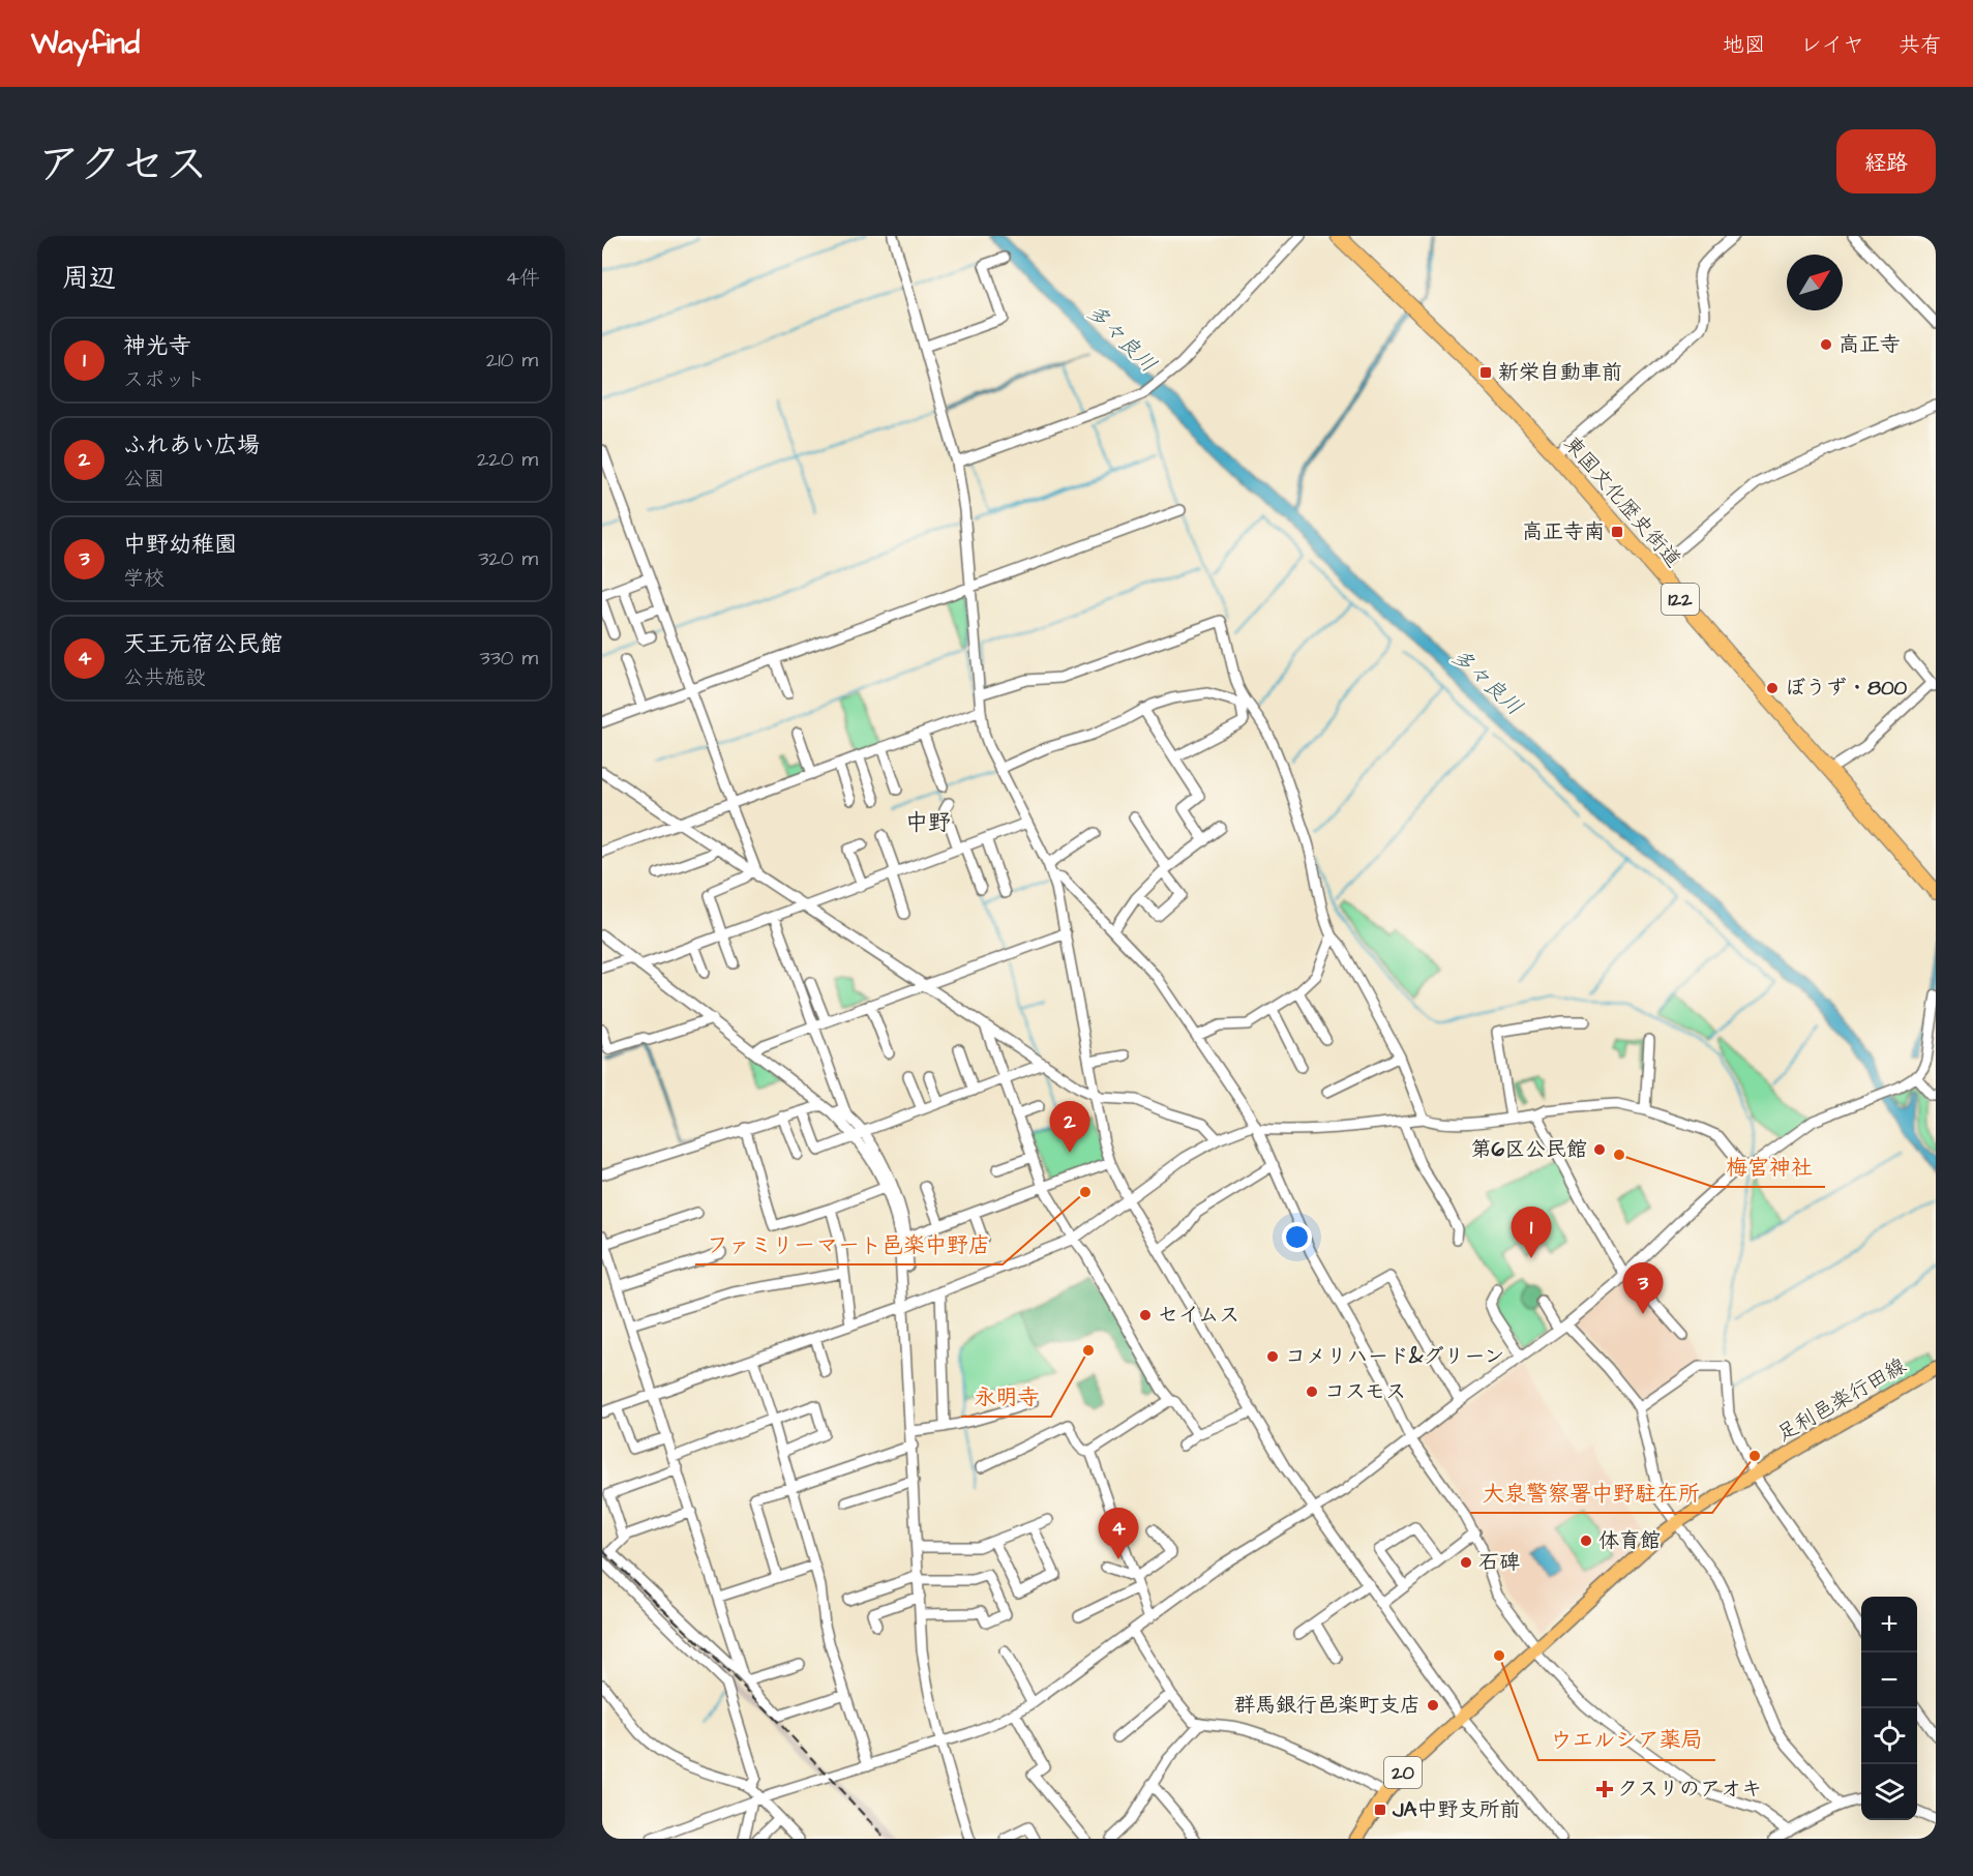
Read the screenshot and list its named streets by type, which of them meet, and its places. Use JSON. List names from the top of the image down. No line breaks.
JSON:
{"streets":{"highway":["東国文化歴史街道","122"],"main road":["足利邑楽行田線","20"]},"districts":["中野"],"water":["多々良川"],"places":{"other":["高正寺","ぼうず・800","第6区公民館","梅宮神社","ファミリーマート邑楽中野店","セイムス","永明寺","コメリハード&グリーン","コスモス","大泉警察署中野駐在所","体育館","石碑","ウエルシア薬局","群馬銀行邑楽町支店"],"transit":["新栄自動車前","高正寺南","JA中野支所前"],"health":["クスリのアオキ"]},"north":"top right","page":{"header":"Wayfind","nav":["地図","レイヤ","共有"],"title":"アクセス","buttons":"経路","heading":["周辺","4件"],"list":[{"mark":"1","name":"神光寺","note":"スポット","value":"210 m"},{"mark":"2","name":"ふれあい広場","note":"公園","value":"220 m"},{"mark":"3","name":"中野幼稚園","note":"学校","value":"320 m"},{"mark":"4","name":"天王元宿公民館","note":"公共施設","value":"330 m"}],"pins":["2","1","3","4"],"map_buttons":["+","−"]}}
